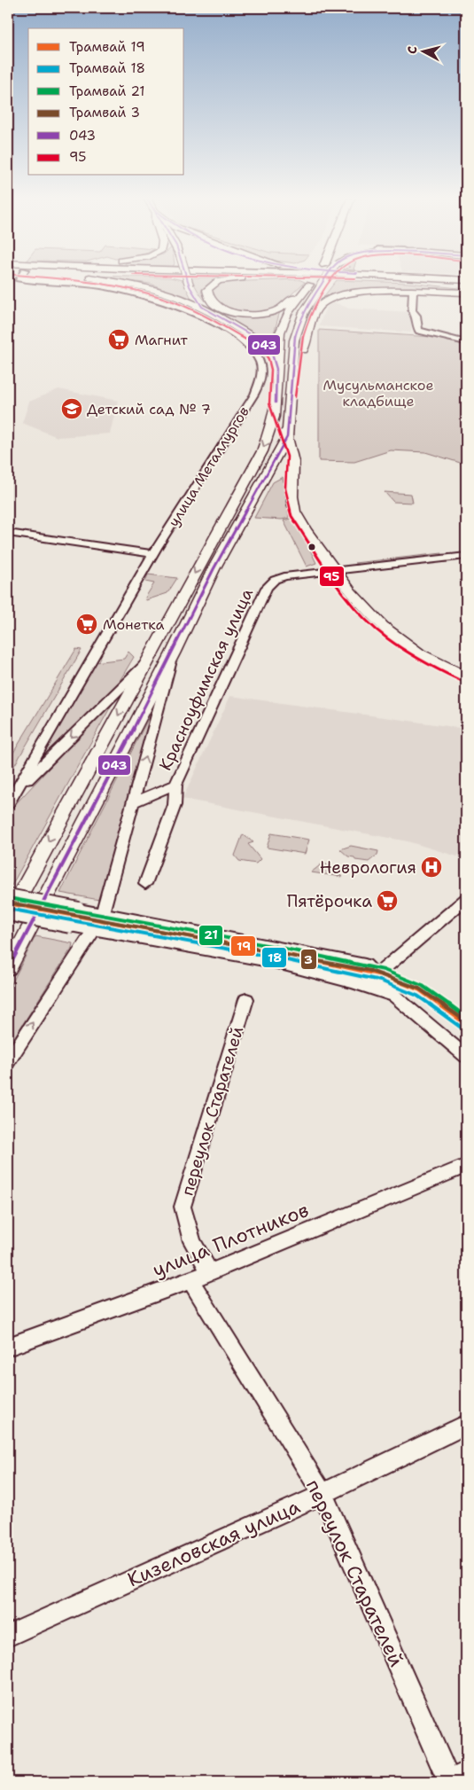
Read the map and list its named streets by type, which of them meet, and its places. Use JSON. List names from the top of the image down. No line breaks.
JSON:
{"streets":{"main road":["улица Металлургов"],"street":["Красноуфимская улица","переулок Старателей","улица Плотников","Кизеловская улица"]},"crossings":[["переулок Старателей","улица Плотников"],["переулок Старателей","Кизеловская улица"]],"parks":["Мусульманское кладбище"],"places":{"supermarket":["Магнит","Монетка","Пятёрочка"],"school or university":["Детский сад № 7"],"hospital":["Неврология"]},"lines":["transit line 043","transit line 95","tram line 21","tram line 3","tram line 19","tram line 18"],"legend":["Трамвай 19","Трамвай 18","Трамвай 21","Трамвай 3","043","95"],"north":"left"}
